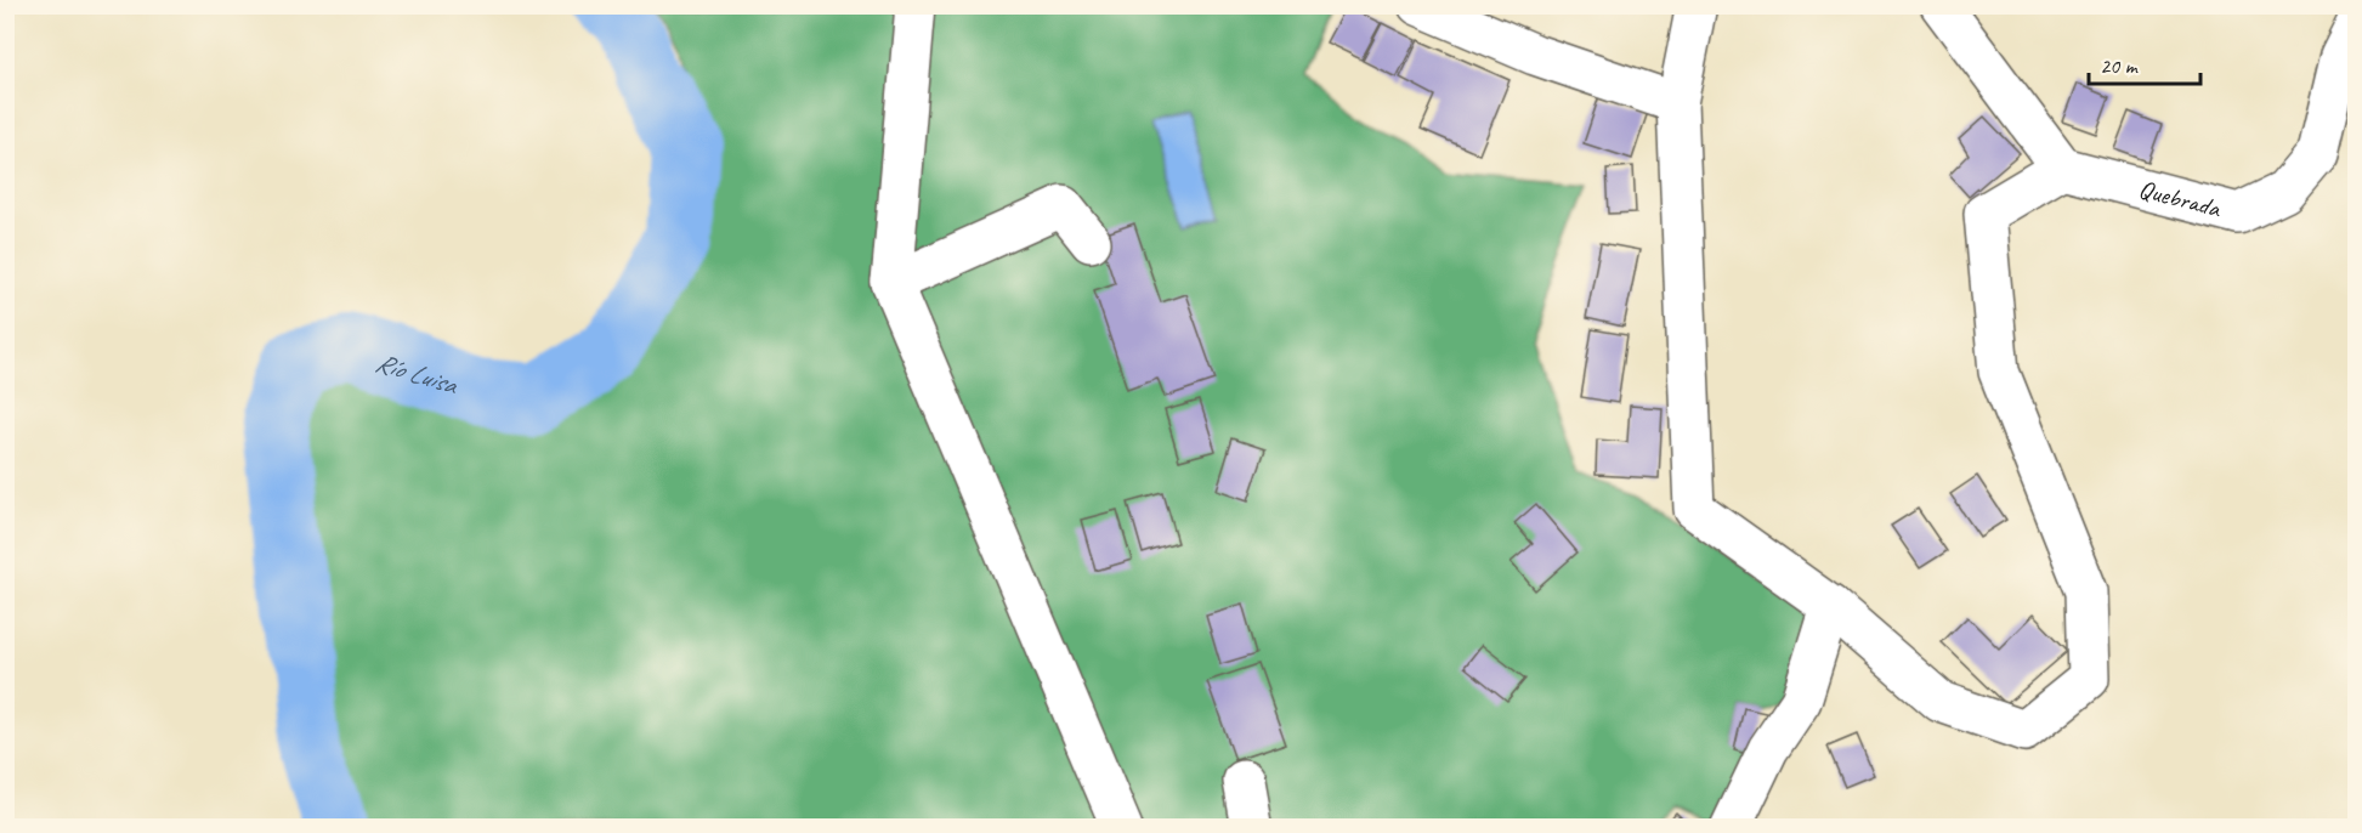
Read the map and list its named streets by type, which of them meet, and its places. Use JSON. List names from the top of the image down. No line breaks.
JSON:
{"streets":{"street":["Quebrada"]},"water":["Río Luisa"],"scale_bar":"20 m"}
